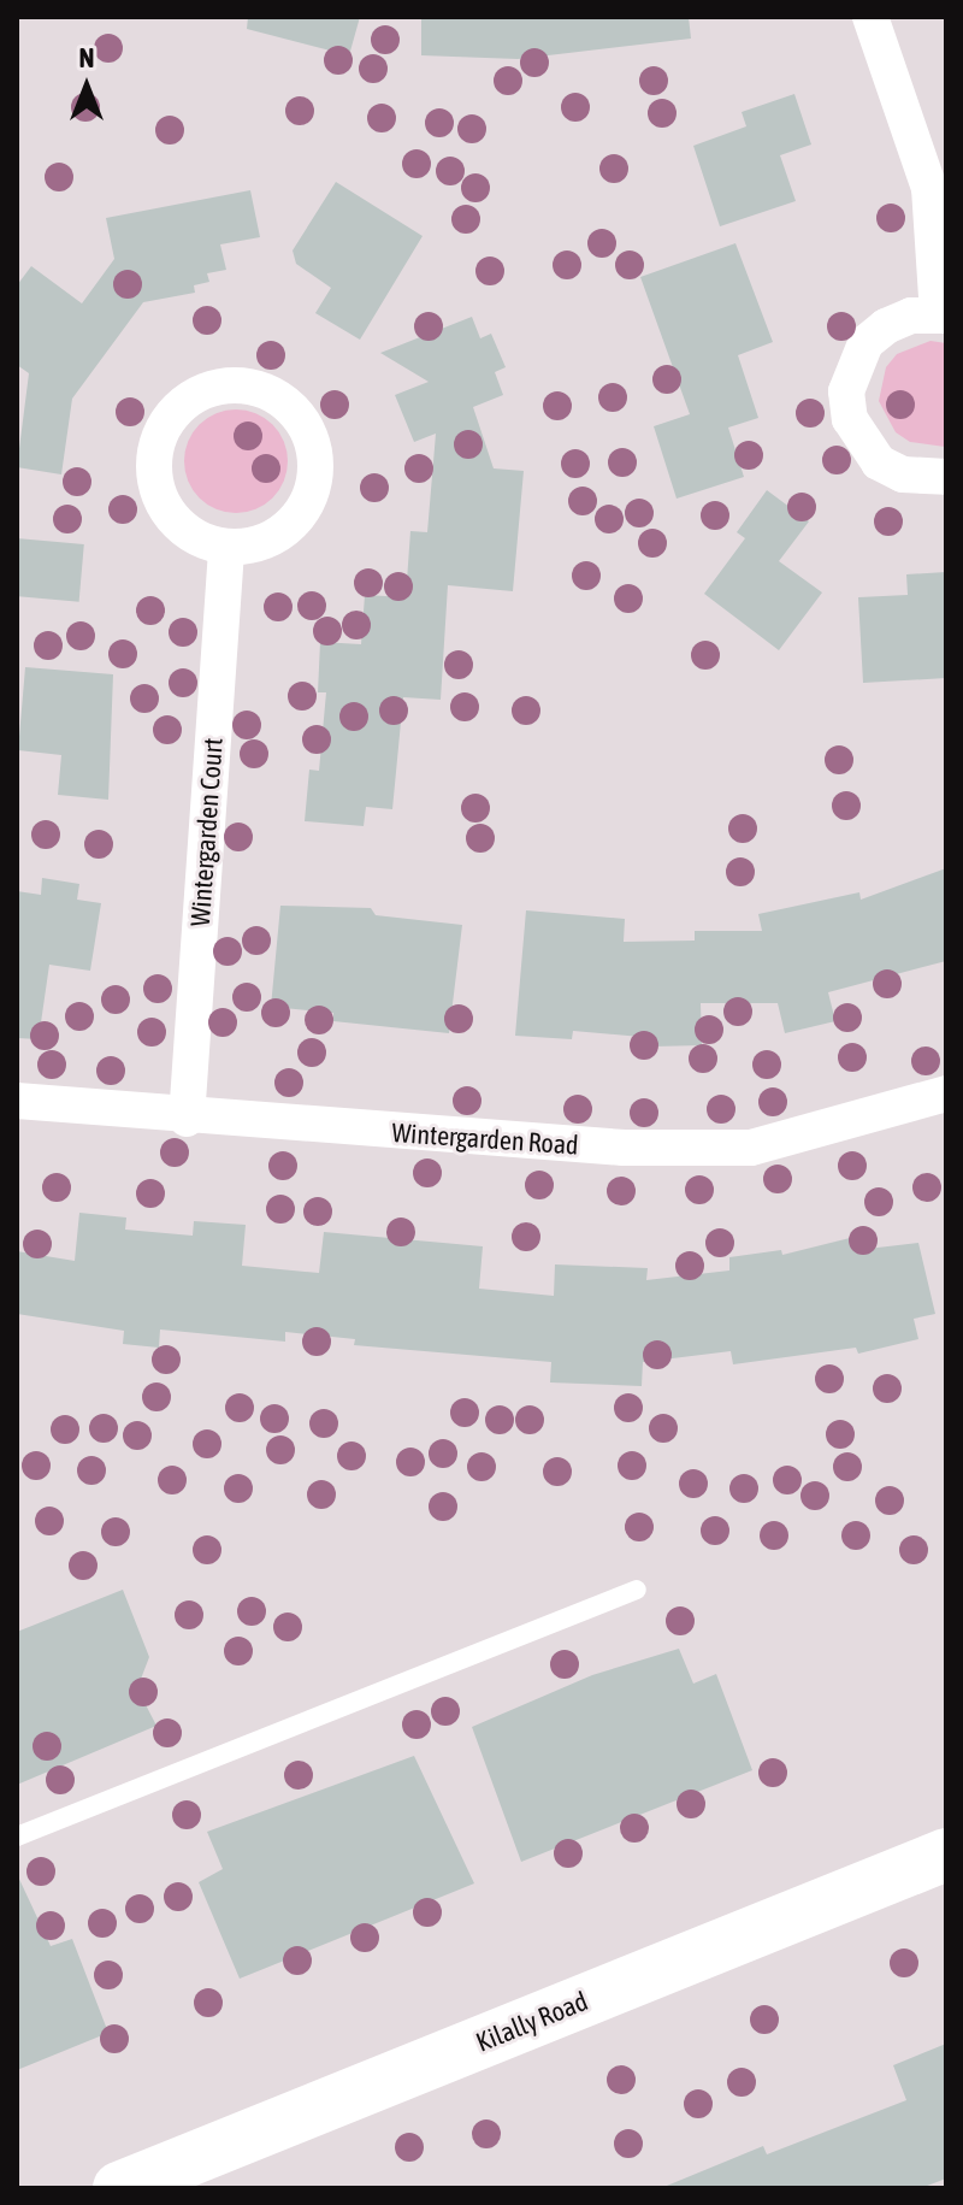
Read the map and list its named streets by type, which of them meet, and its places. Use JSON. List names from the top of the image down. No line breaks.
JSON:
{"streets":{"street":["Wintergarden Court","Wintergarden Road","Kilally Road"]},"crossings":[["Wintergarden Court","Wintergarden Road"]],"north":"top"}
